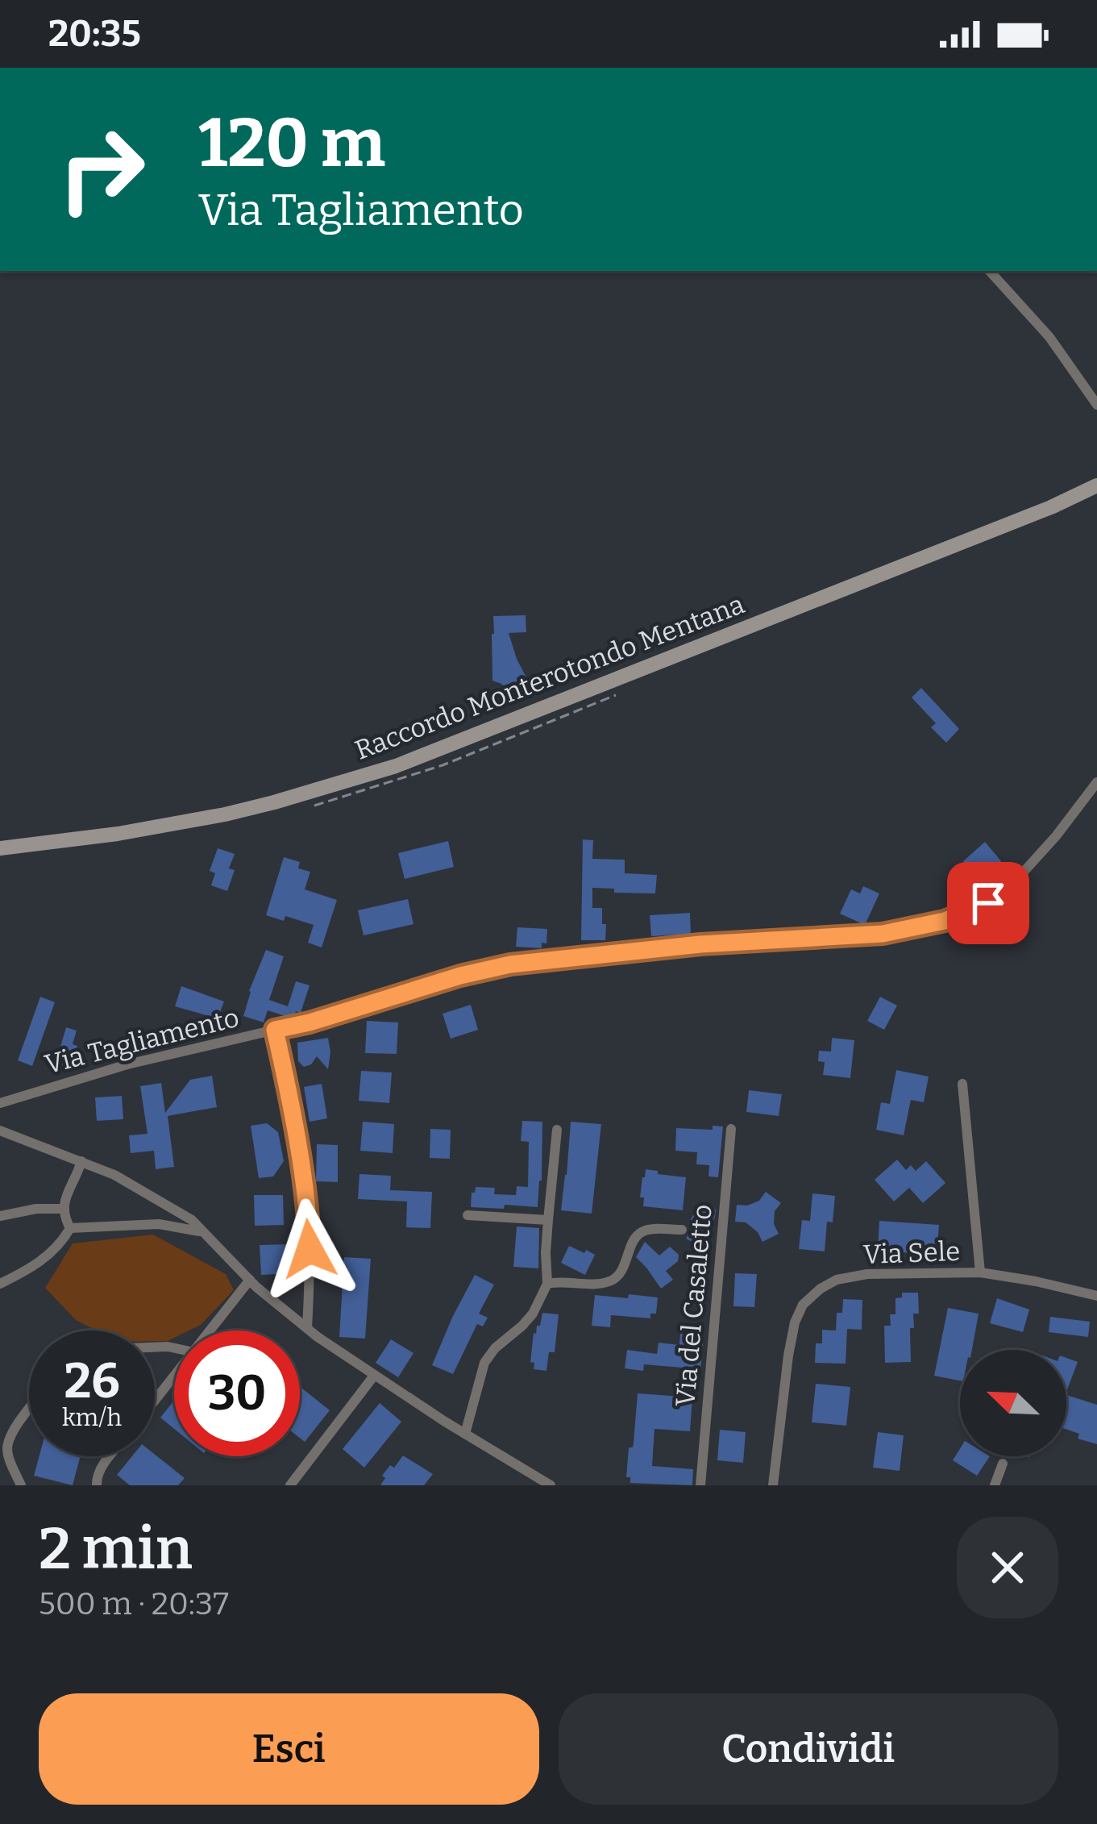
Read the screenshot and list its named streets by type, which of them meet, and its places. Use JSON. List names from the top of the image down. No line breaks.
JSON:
{"streets":{"main road":["Raccordo Monterotondo Mentana"],"street":["Via Tagliamento","Via Sele","Via del Casaletto"]},"north":"top left","page":{"status":"20:35","turn":["120 m","Via Tagliamento"],"speed":"26 km/h","limit":"30","heading":["2 min","500 m · 20:37"],"buttons":["Esci","Condividi"]}}
